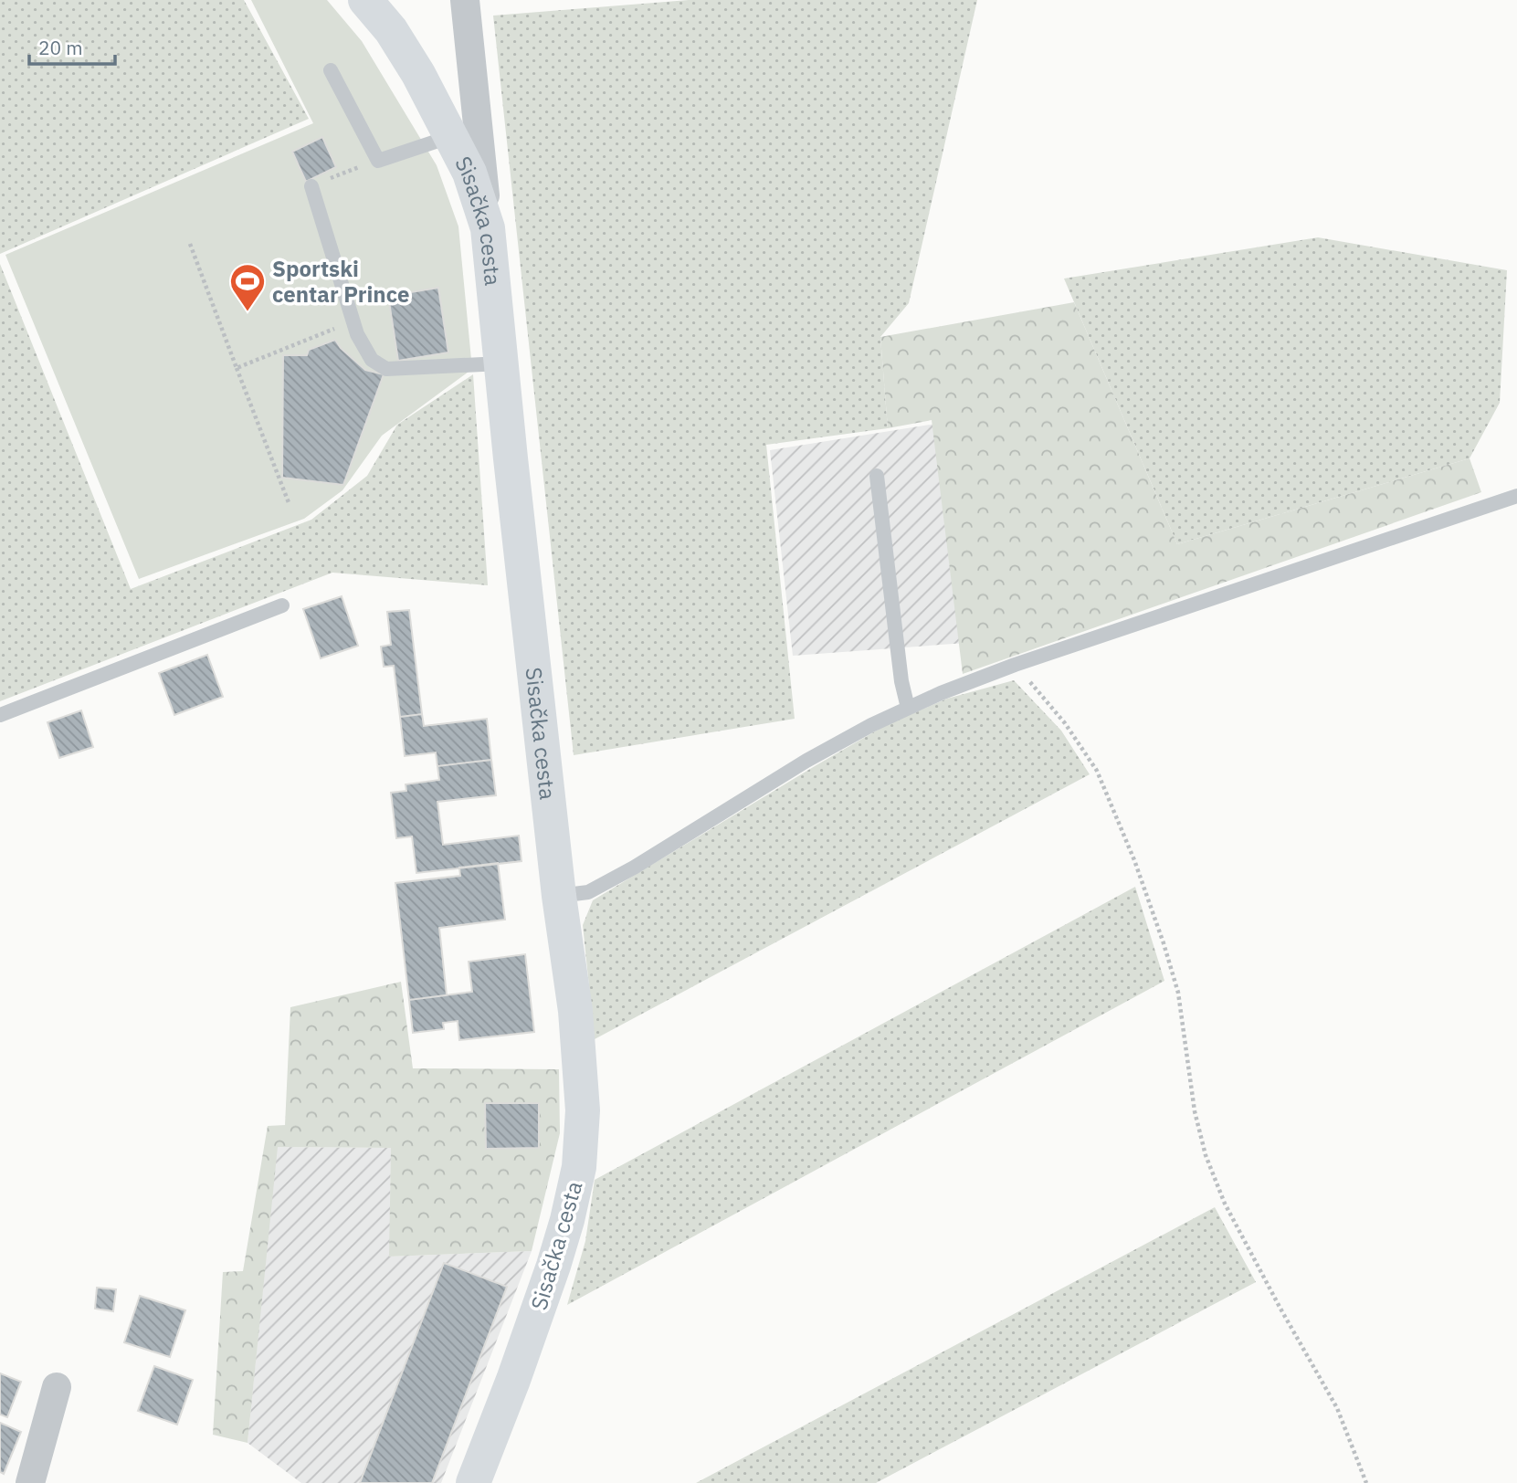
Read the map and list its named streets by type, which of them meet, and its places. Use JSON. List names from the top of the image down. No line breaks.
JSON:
{"streets":{"main road":["Sisačka cesta"]},"places":{"sports":["Sportski centar Prince"]},"scale_bar":"20 m"}
